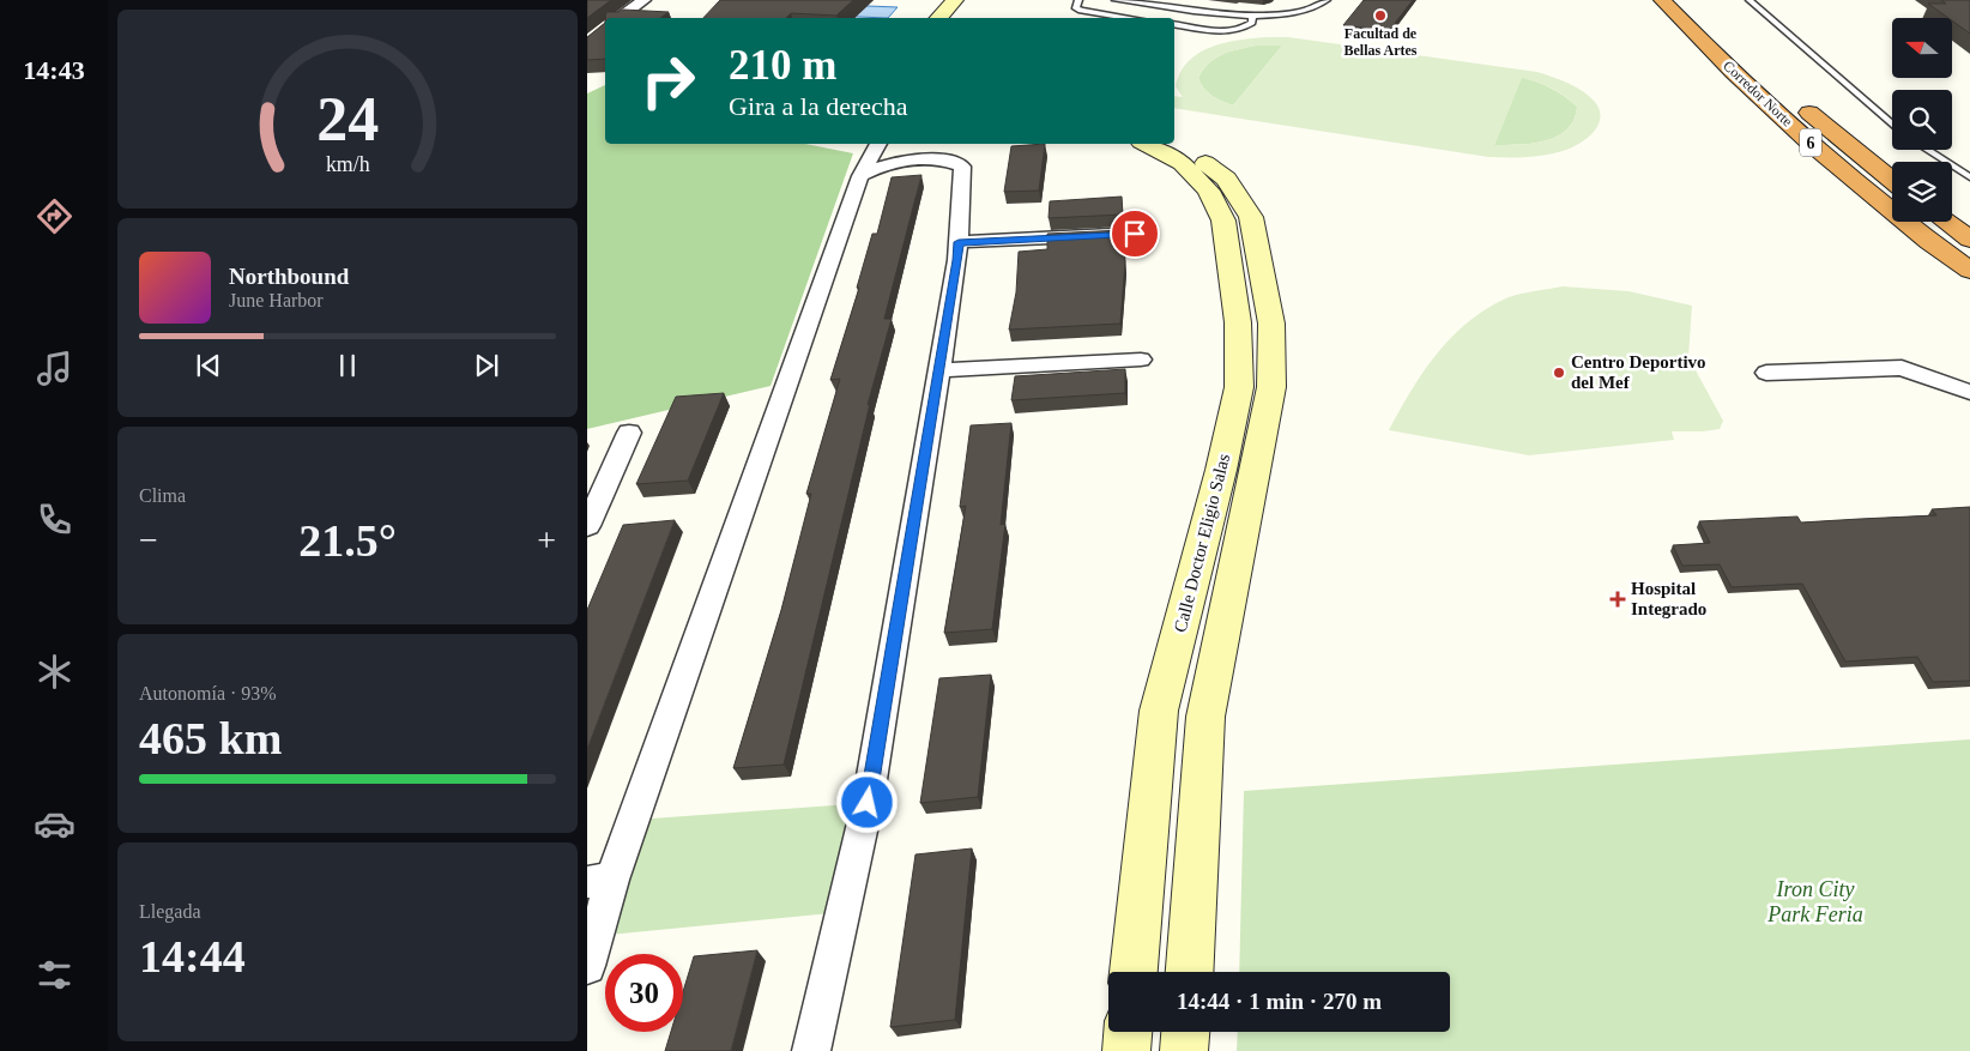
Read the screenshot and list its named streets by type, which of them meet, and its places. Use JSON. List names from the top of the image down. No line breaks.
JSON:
{"streets":{"highway":["Corredor Norte","6"],"street":["Calle Doctor Eligio Salas"]},"parks":["Iron City Park Feria"],"places":{"other":["Facultad de Bellas Artes","Centro Deportivo del Mef"],"health":["Hospital Integrado"]},"north":"left","page":{"tabs":"14:43","turn":["210 m","Gira a la derecha"],"song":["Northbound","June Harbor"],"tile":["Clima",["Autonomía · 93%","465 km"],["Llegada","14:44"]],"heat":["−","21.5°","+"],"limit":"30","trip":"14:44 · 1 min · 270 m","gauge":["24","km/h"]}}
